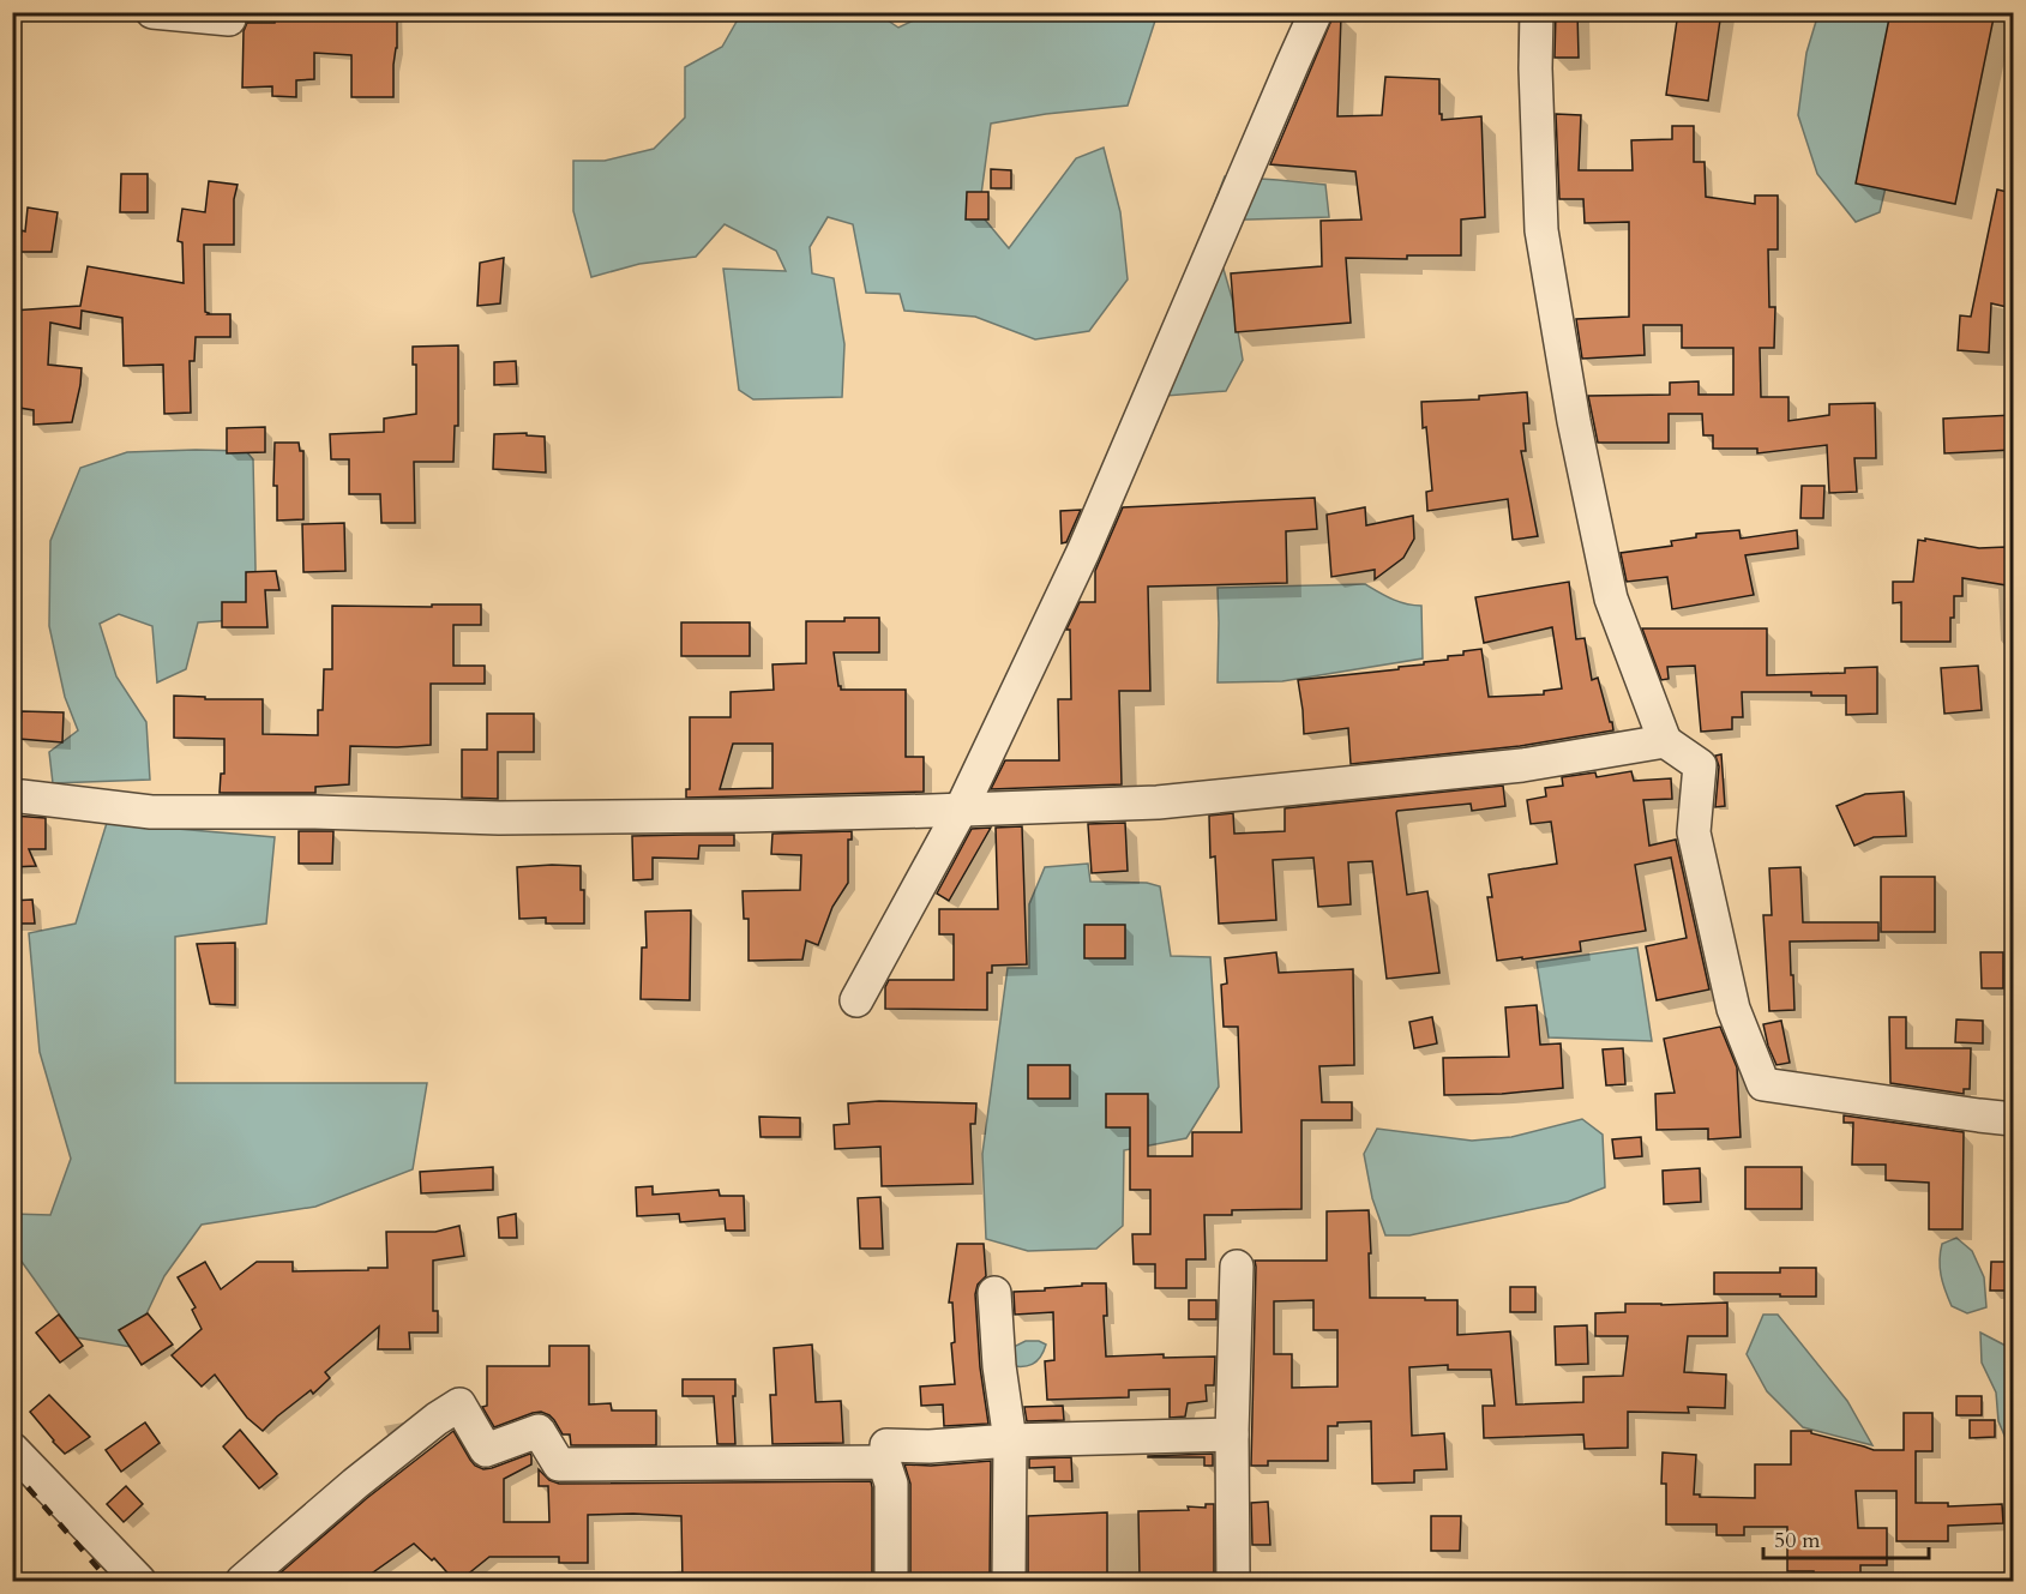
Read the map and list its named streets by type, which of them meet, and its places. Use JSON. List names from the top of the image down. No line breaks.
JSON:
{"scale_bar":"50 m"}
